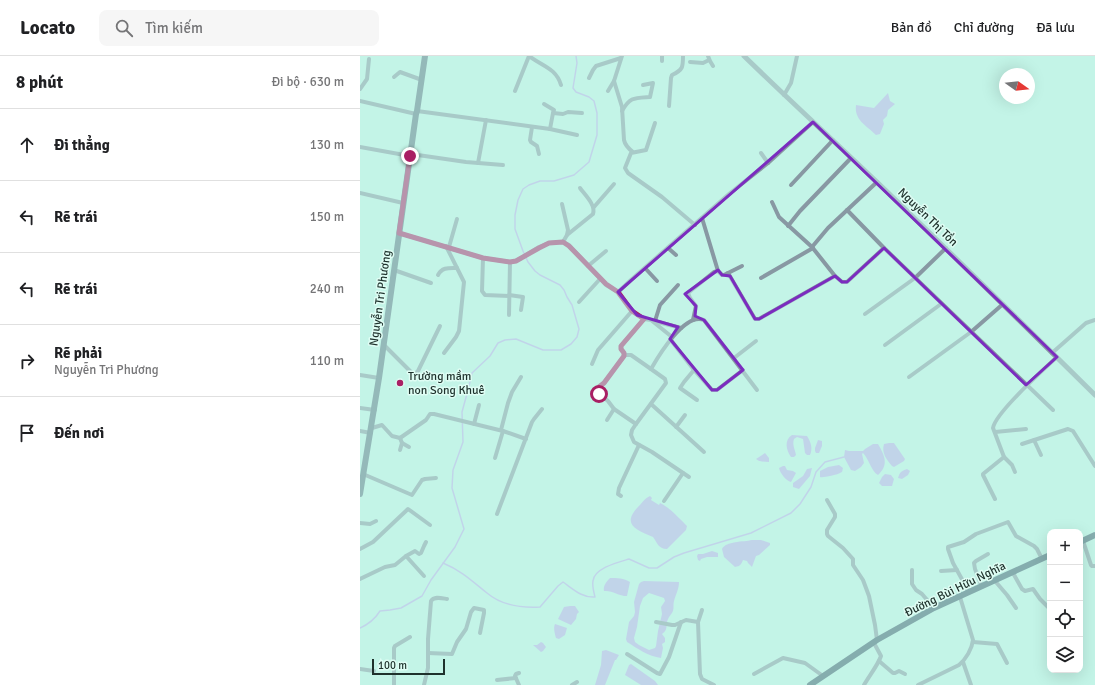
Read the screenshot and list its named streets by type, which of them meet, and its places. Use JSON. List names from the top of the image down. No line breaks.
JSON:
{"streets":{"main road":["Nguyễn Tri Phương","Đường Bùi Hữu Nghĩa"],"street":["Nguyễn Thị Tồn"]},"places":["Trường mầm non Song Khuê"],"scale_bar":"100 m","north":"right","page":{"header":"Locato","search":"Tìm kiếm","nav":["Bản đồ","Chỉ đường","Đã lưu"],"heading":["8 phút","Đi bộ · 630 m"],"list":[["Đi thẳng","130 m"],["Rẽ trái","150 m"],["Rẽ trái","240 m"],["Rẽ phải","Nguyễn Tri Phương","110 m"],"Đến nơi"],"map_buttons":["+","−"],"scale":"100 m"}}
